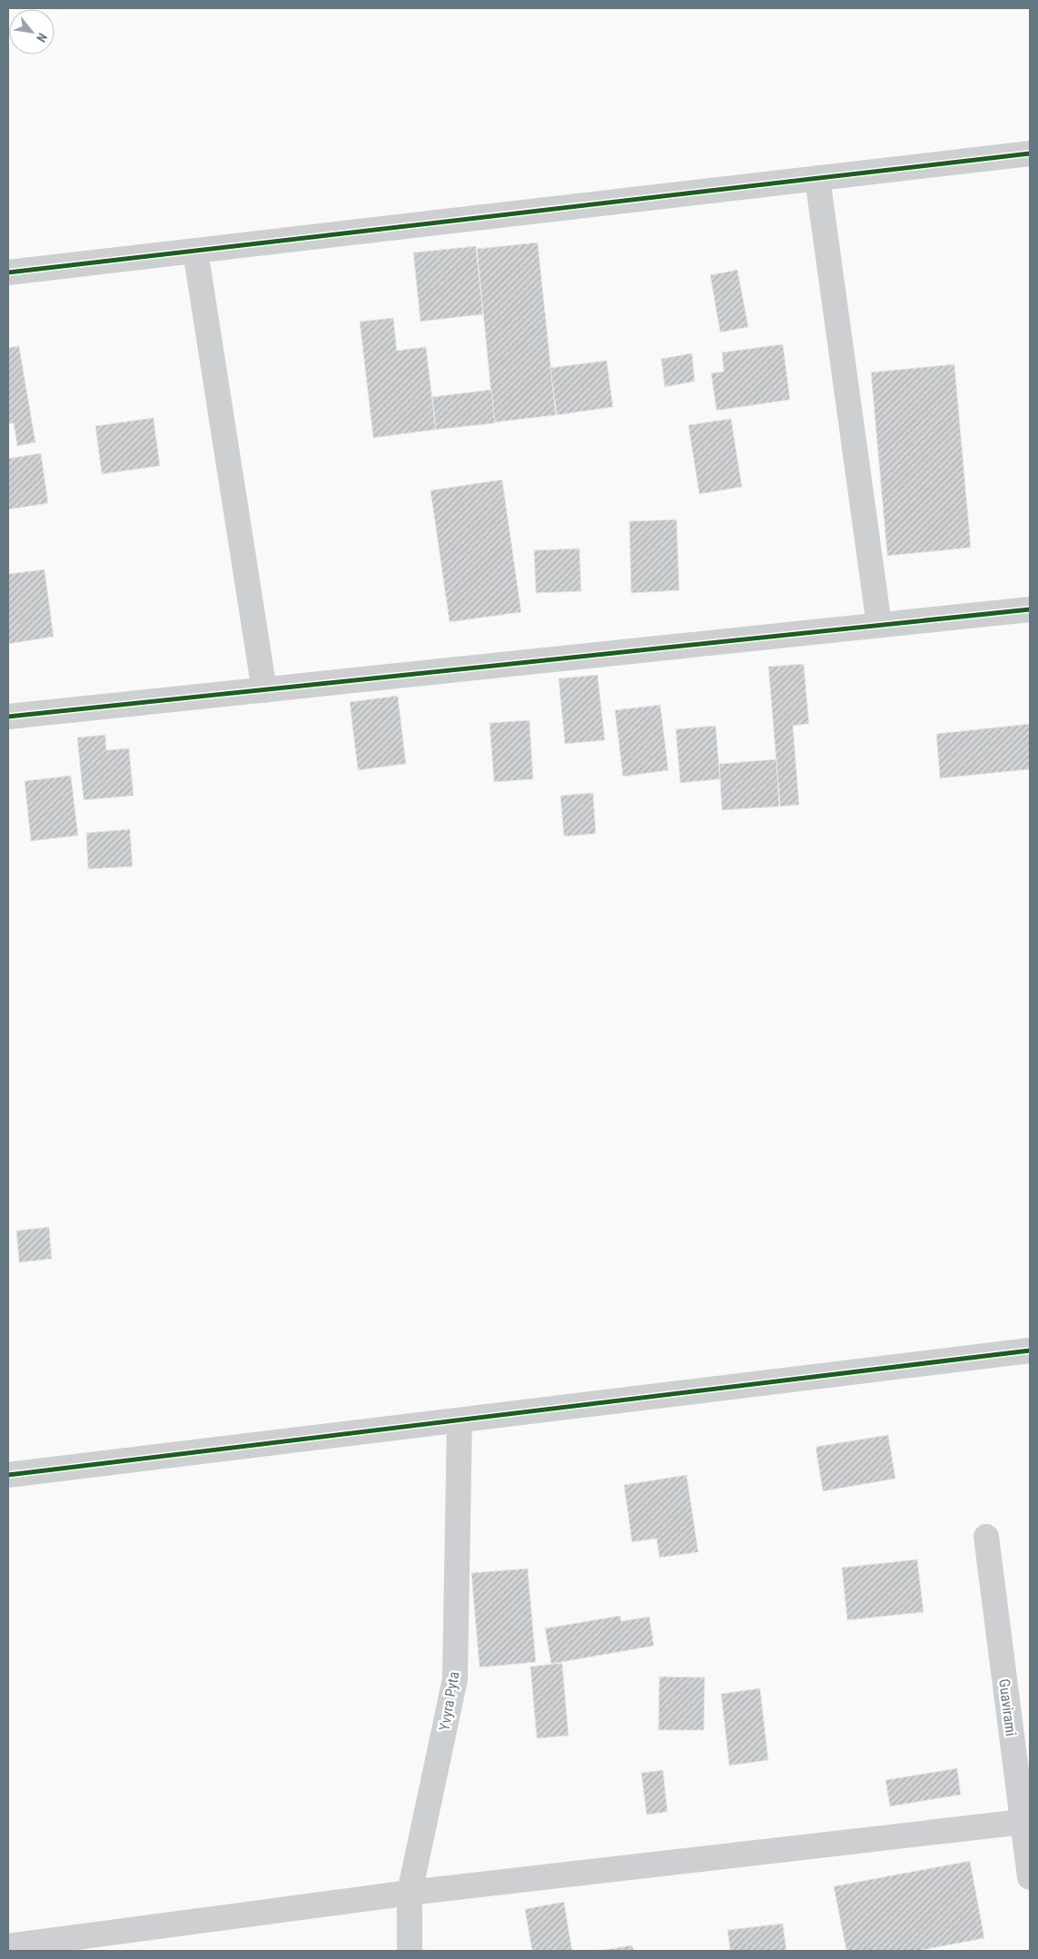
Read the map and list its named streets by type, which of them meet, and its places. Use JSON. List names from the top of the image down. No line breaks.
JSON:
{"streets":{"street":["Yvyra Pyta","Guavirami"]},"north":"bottom right"}
